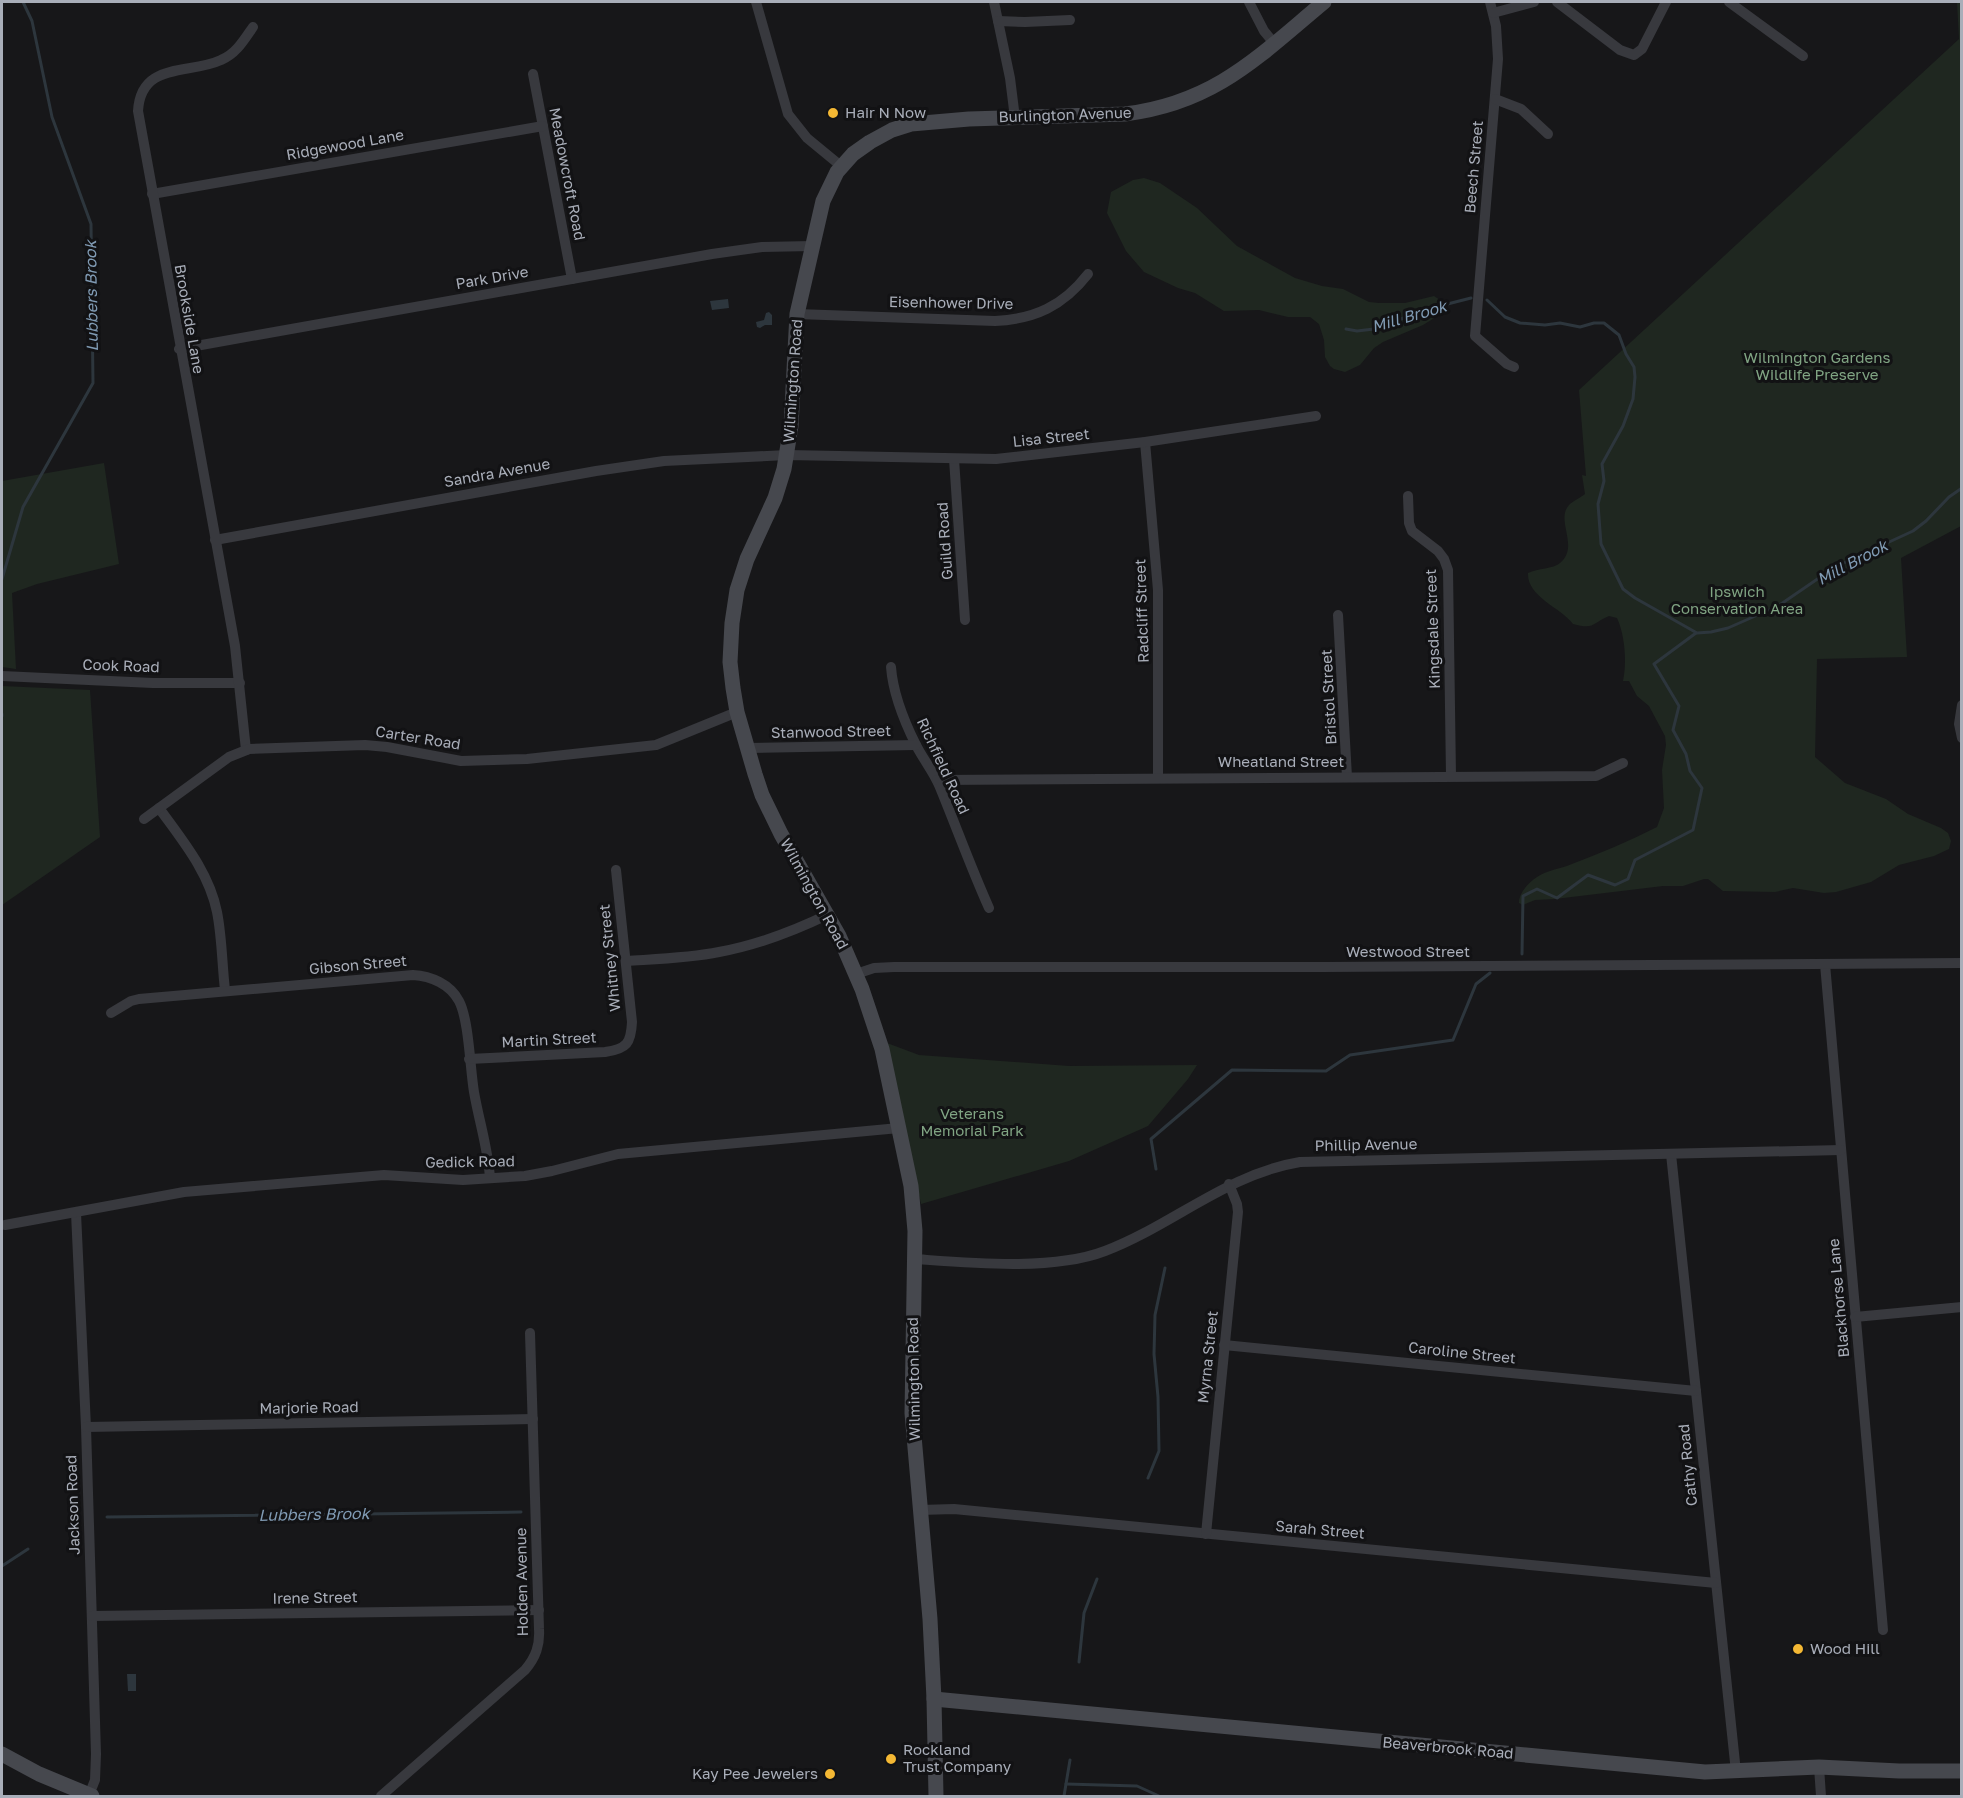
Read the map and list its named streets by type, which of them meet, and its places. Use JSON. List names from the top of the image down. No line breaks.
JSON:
{"streets":{"main road":["Burlington Avenue","Wilmington Road","Beaverbrook Road"],"street":["Ridgewood Lane","Beech Street","Meadowcroft Road","Park Drive","Eisenhower Drive","Brookside Lane","Lisa Street","Sandra Avenue","Guild Road","Radcliff Street","Kingsdale Street","Cook Road","Bristol Street","Stanwood Street","Carter Road","Wheatland Street","Richfield Road","Westwood Street","Whitney Street","Gibson Street","Martin Street","Phillip Avenue","Gedick Road","Blackhorse Lane","Caroline Street","Myrna Street","Marjorie Road","Cathy Road","Jackson Road","Sarah Street","Holden Avenue","Irene Street"]},"crossings":[["Burlington Avenue","Wilmington Road"],["Ridgewood Lane","Meadowcroft Road"],["Ridgewood Lane","Brookside Lane"],["Meadowcroft Road","Park Drive"],["Park Drive","Brookside Lane"],["Park Drive","Wilmington Road"],["Eisenhower Drive","Wilmington Road"],["Brookside Lane","Sandra Avenue"],["Brookside Lane","Cook Road"],["Brookside Lane","Carter Road"],["Wilmington Road","Lisa Street"],["Wilmington Road","Sandra Avenue"],["Wilmington Road","Stanwood Street"],["Wilmington Road","Carter Road"],["Wilmington Road","Westwood Street"],["Wilmington Road","Phillip Avenue"],["Wilmington Road","Gedick Road"],["Wilmington Road","Sarah Street"],["Wilmington Road","Beaverbrook Road"],["Lisa Street","Sandra Avenue"],["Lisa Street","Guild Road"],["Lisa Street","Radcliff Street"],["Radcliff Street","Wheatland Street"],["Kingsdale Street","Wheatland Street"],["Bristol Street","Wheatland Street"],["Stanwood Street","Richfield Road"],["Wheatland Street","Richfield Road"],["Westwood Street","Blackhorse Lane"],["Whitney Street","Martin Street"],["Gibson Street","Martin Street"],["Gibson Street","Gedick Road"],["Phillip Avenue","Blackhorse Lane"],["Phillip Avenue","Myrna Street"],["Phillip Avenue","Cathy Road"],["Gedick Road","Jackson Road"],["Caroline Street","Myrna Street"],["Caroline Street","Cathy Road"],["Myrna Street","Sarah Street"],["Marjorie Road","Jackson Road"],["Marjorie Road","Holden Avenue"],["Cathy Road","Sarah Street"],["Cathy Road","Beaverbrook Road"],["Jackson Road","Irene Street"],["Holden Avenue","Irene Street"]],"water":["Lubbers Brook","Mill Brook"],"parks":["Wilmington Gardens Wildlife Preserve","Ipswich Conservation Area","Veterans Memorial Park"],"places":["Hair N Now","Wood Hill","Rockland Trust Company","Kay Pee Jewelers"]}
